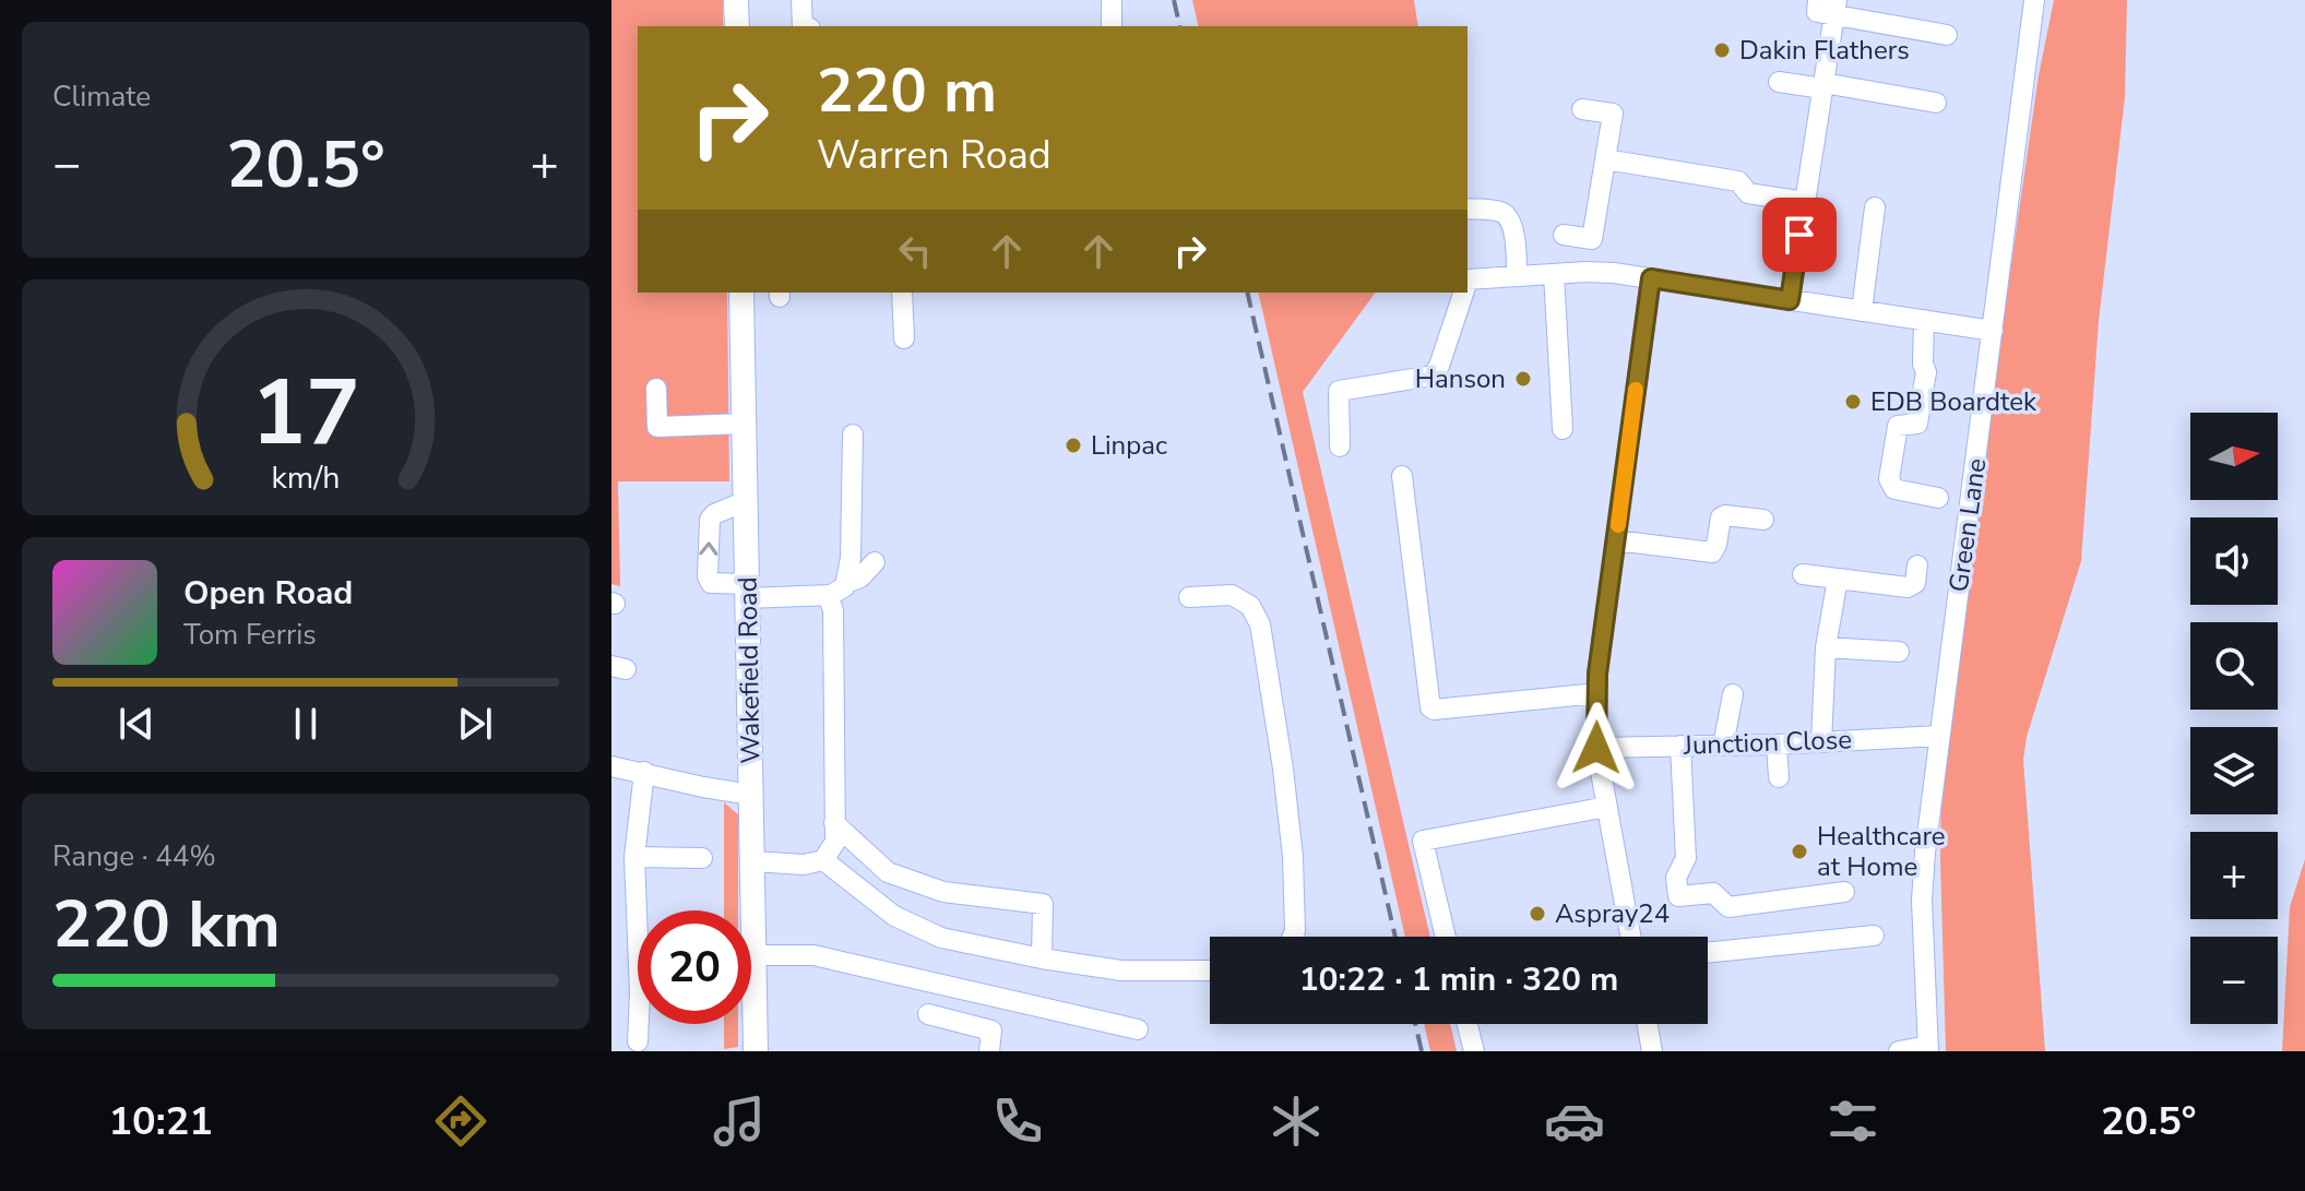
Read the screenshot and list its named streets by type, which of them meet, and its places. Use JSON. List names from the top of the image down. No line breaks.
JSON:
{"streets":{"main road":["Wakefield Road"],"street":["Green Lane","Junction Close"]},"crossings":[["Green Lane","Junction Close"]],"places":["Dakin Flathers","Hanson","EDB Boardtek","Linpac","Healthcare at Home","Aspray24"],"north":"right","page":{"tile":["Climate",["Range · 44%","220 km"]],"turn":["220 m","Warren Road"],"heat":["−","20.5°","+"],"map_buttons":["+","−"],"song":["Open Road","Tom Ferris"],"limit":"20","trip":"10:22 · 1 min · 320 m","tabs":["10:21","20.5°"],"gauge":["17","km/h"]}}
